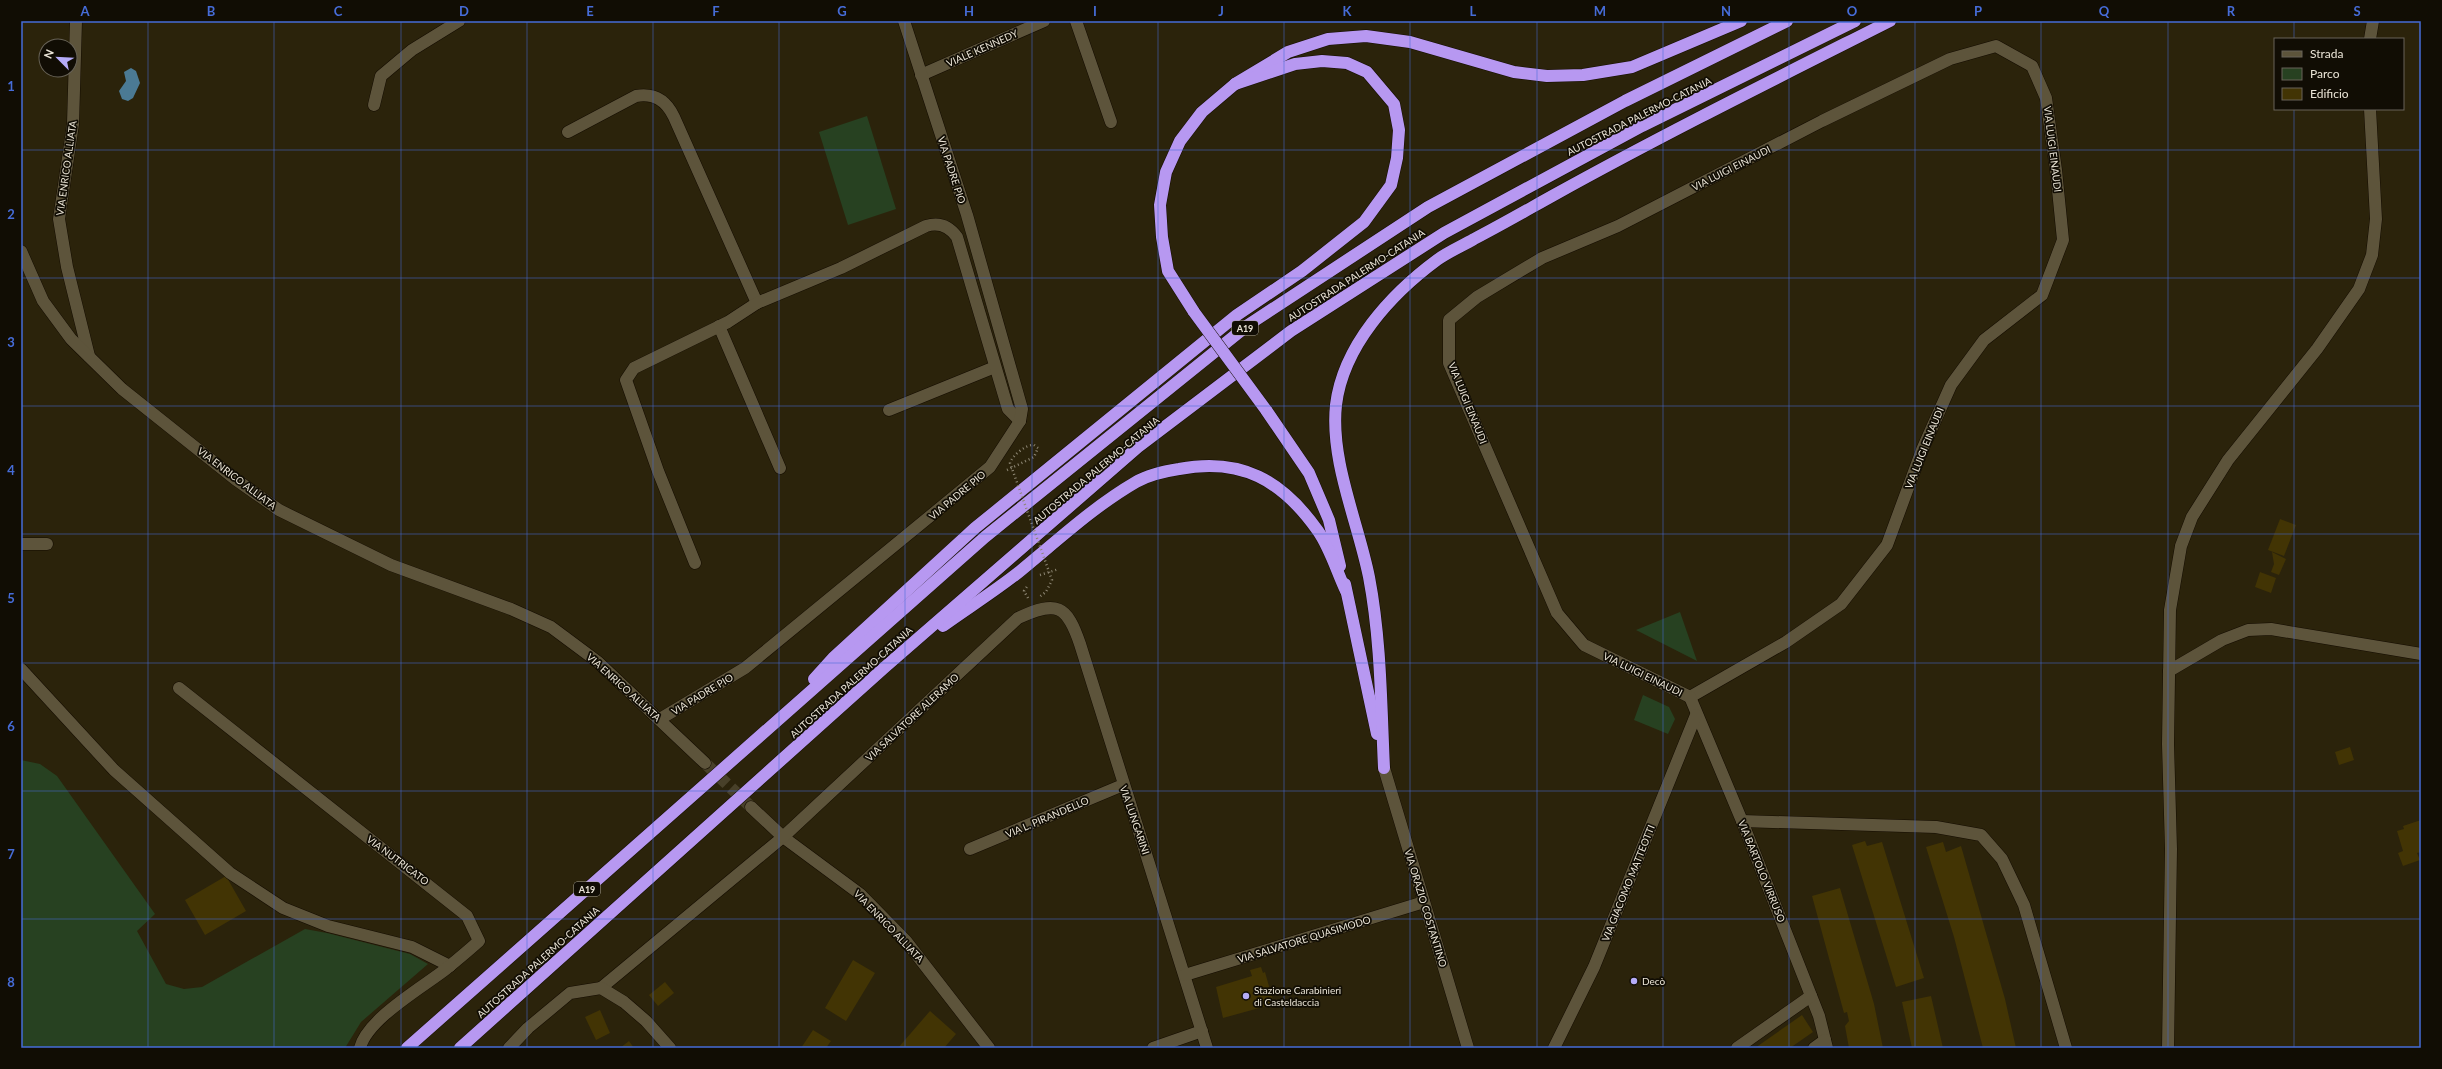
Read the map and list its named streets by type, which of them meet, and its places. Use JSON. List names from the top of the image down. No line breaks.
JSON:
{"streets":{"highway":["AUTOSTRADA PALERMO-CATANIA","A19"],"street":["VIALE KENNEDY","VIA LUIGI EINAUDI","VIA ENRICO ALLIATA","VIA PADRE PIO","VIA SALVATORE ALERAMO","VIA L. PIRANDELLO","VIA LUNGARINI","VIA NUTRICATO","VIA BARTOLO VIRRUSO","VIA GIACOMO MATTEOTTI","VIA ORAZIO COSTANTINO","VIA SALVATORE QUASIMODO"]},"crossings":[["VIALE KENNEDY","VIA PADRE PIO"],["VIA LUIGI EINAUDI","VIA BARTOLO VIRRUSO"],["VIA ENRICO ALLIATA","VIA PADRE PIO"],["VIA ENRICO ALLIATA","VIA SALVATORE ALERAMO"],["VIA SALVATORE ALERAMO","VIA LUNGARINI"],["VIA L. PIRANDELLO","VIA LUNGARINI"],["VIA LUNGARINI","VIA SALVATORE QUASIMODO"],["VIA BARTOLO VIRRUSO","VIA GIACOMO MATTEOTTI"],["VIA ORAZIO COSTANTINO","VIA SALVATORE QUASIMODO"]],"places":["Decò","Stazione Carabinieri di Casteldaccia"],"legend":["Strada","Parco","Edificio"],"north":"top left","grid":{"columns":["A","B","C","D","E","F","G","H","I","J","K","L","M","N","O","P","Q","R","S"],"rows":["1","2","3","4","5","6","7","8"]}}
